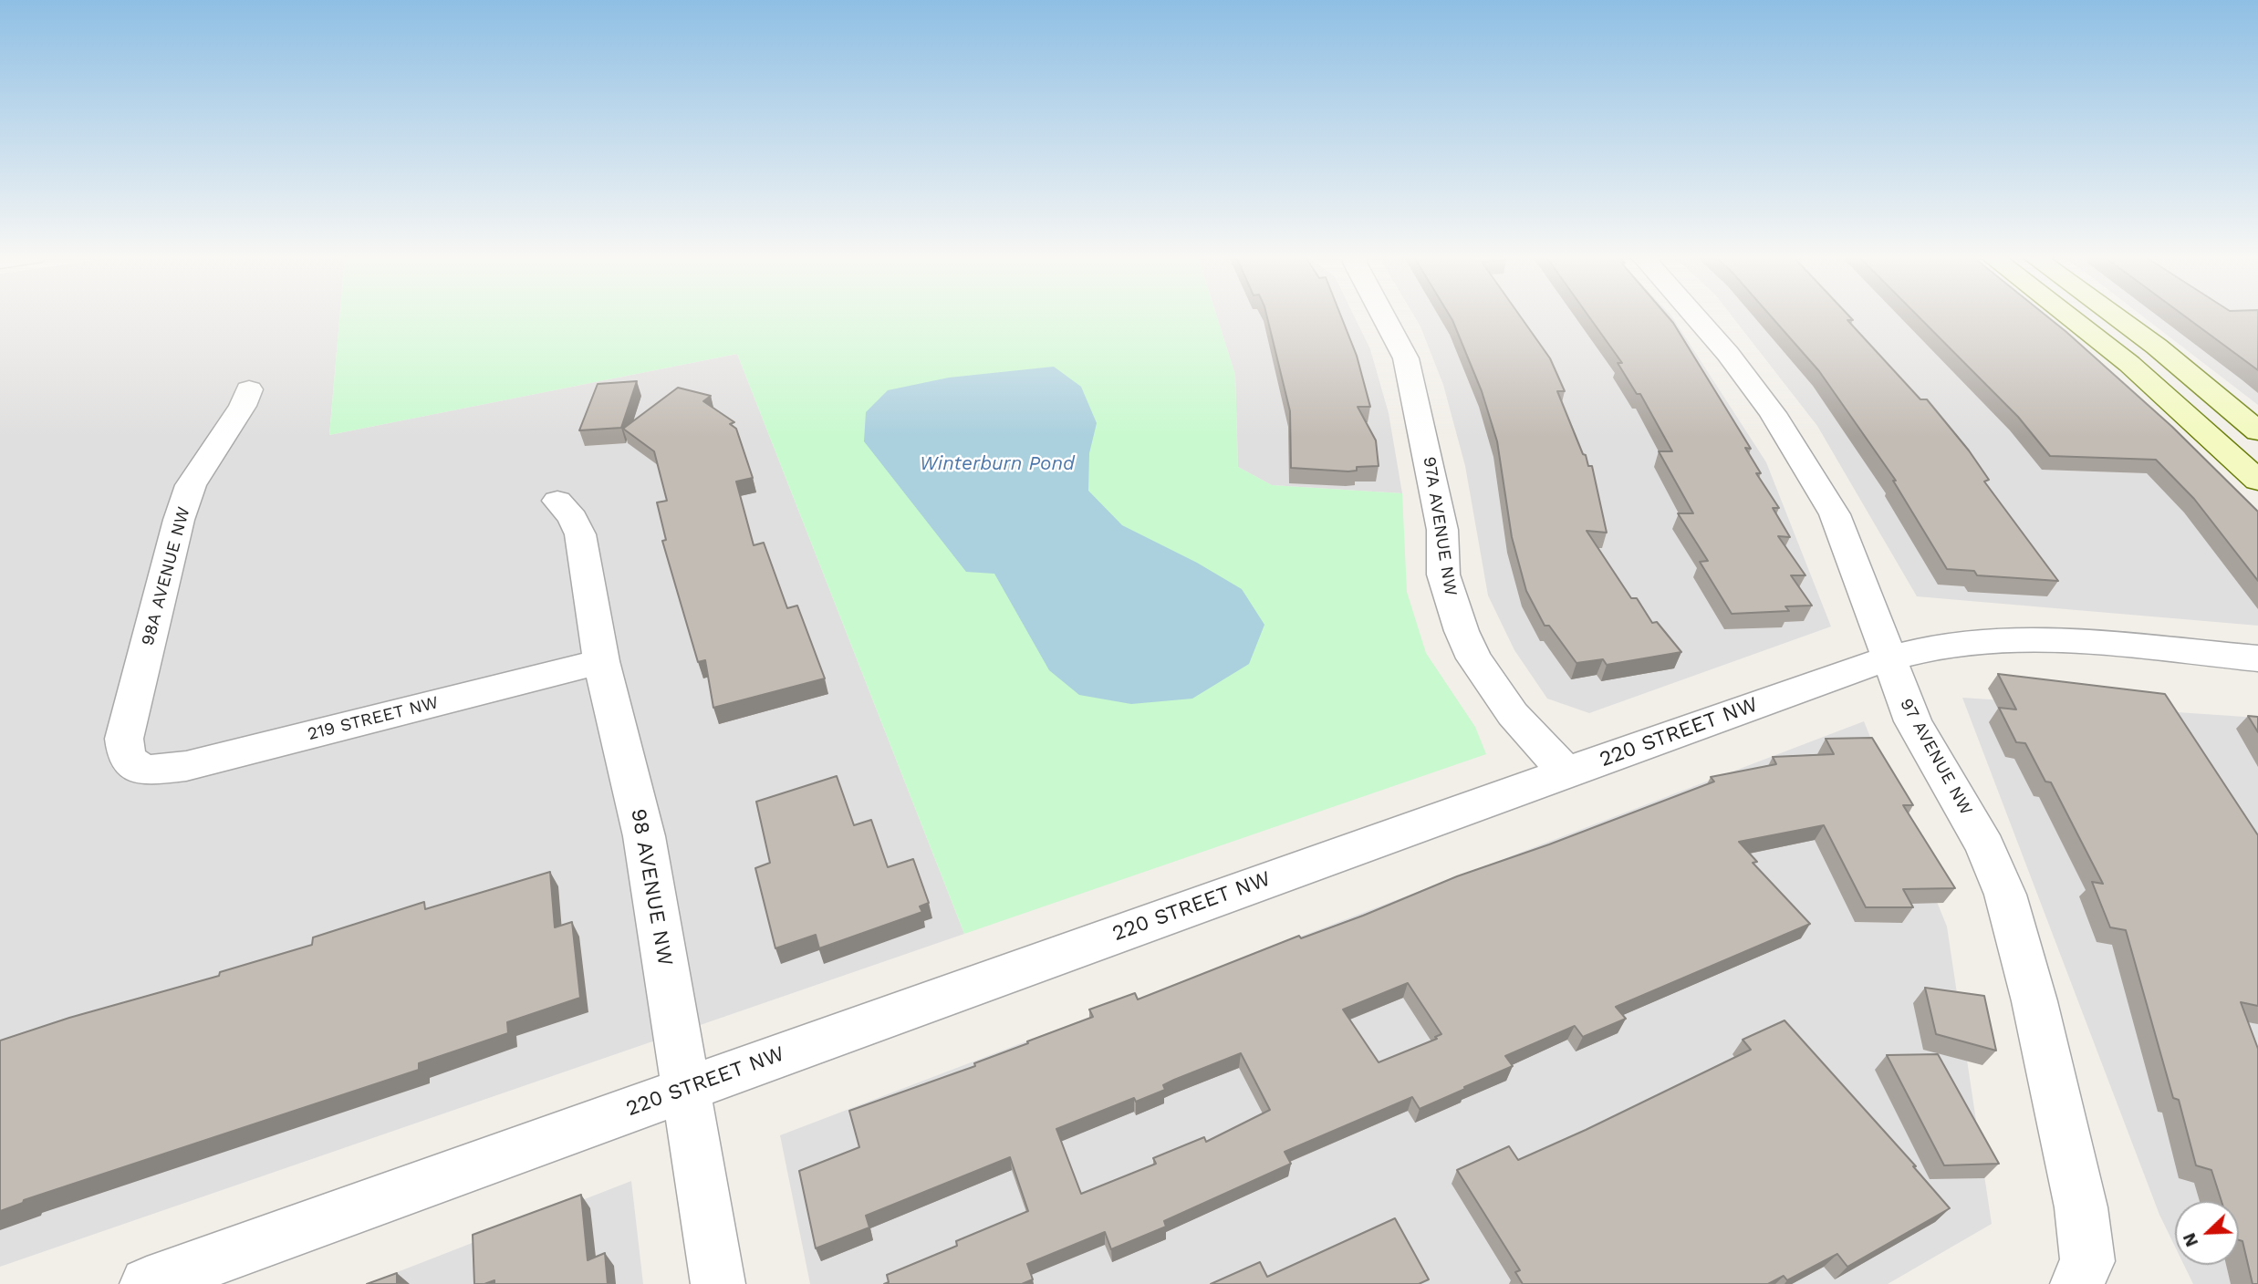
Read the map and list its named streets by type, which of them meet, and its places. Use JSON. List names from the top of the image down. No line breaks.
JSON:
{"streets":{"street":["97A AVENUE NW","98A AVENUE NW","219 STREET NW","220 STREET NW","97 AVENUE NW","98 AVENUE NW"]},"crossings":[["97A AVENUE NW","220 STREET NW"],["98A AVENUE NW","219 STREET NW"],["219 STREET NW","98 AVENUE NW"],["220 STREET NW","97 AVENUE NW"],["220 STREET NW","98 AVENUE NW"]],"water":["Winterburn Pond"],"north":"bottom left"}
